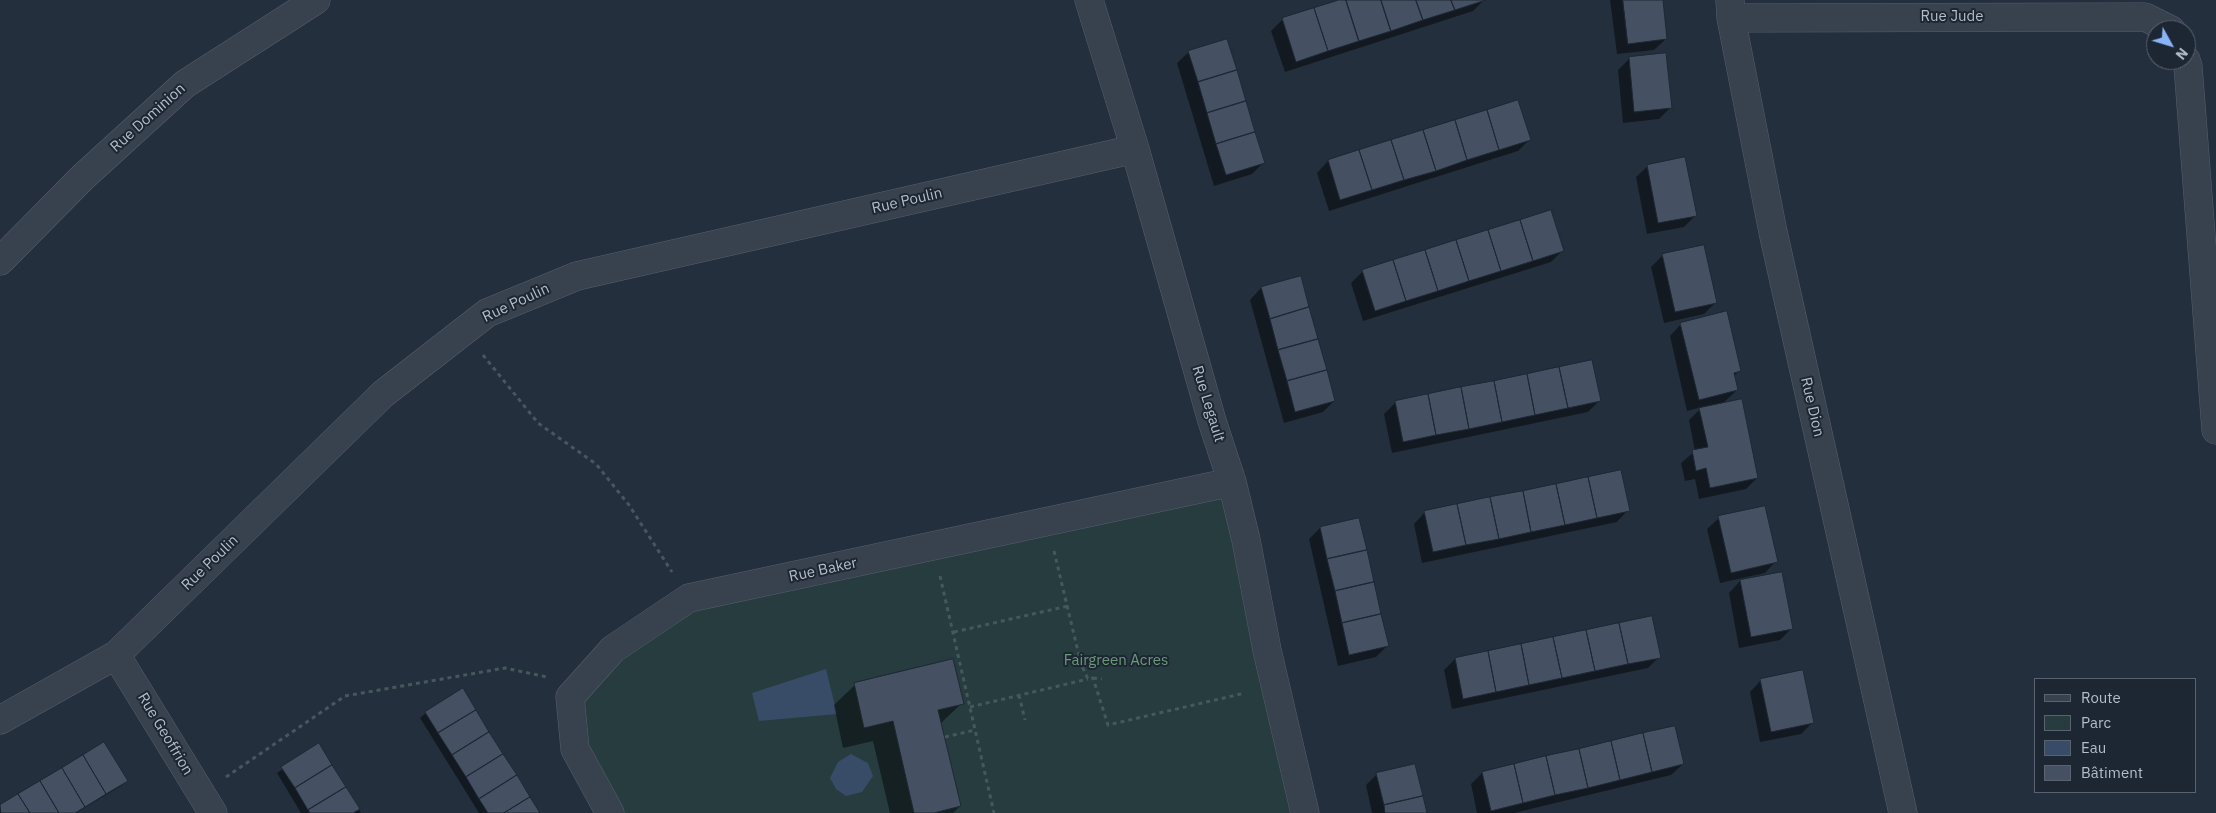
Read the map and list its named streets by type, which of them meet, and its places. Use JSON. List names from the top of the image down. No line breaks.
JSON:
{"streets":{"street":["Rue Jude","Rue Dominion","Rue Poulin","Rue Legault","Rue Dion","Rue Baker","Rue Geoffrion"]},"crossings":[["Rue Jude","Rue Dion"],["Rue Poulin","Rue Legault"],["Rue Poulin","Rue Geoffrion"],["Rue Legault","Rue Baker"]],"parks":["Fairgreen Acres"],"legend":["Route","Parc","Eau","Bâtiment"],"north":"bottom right"}
